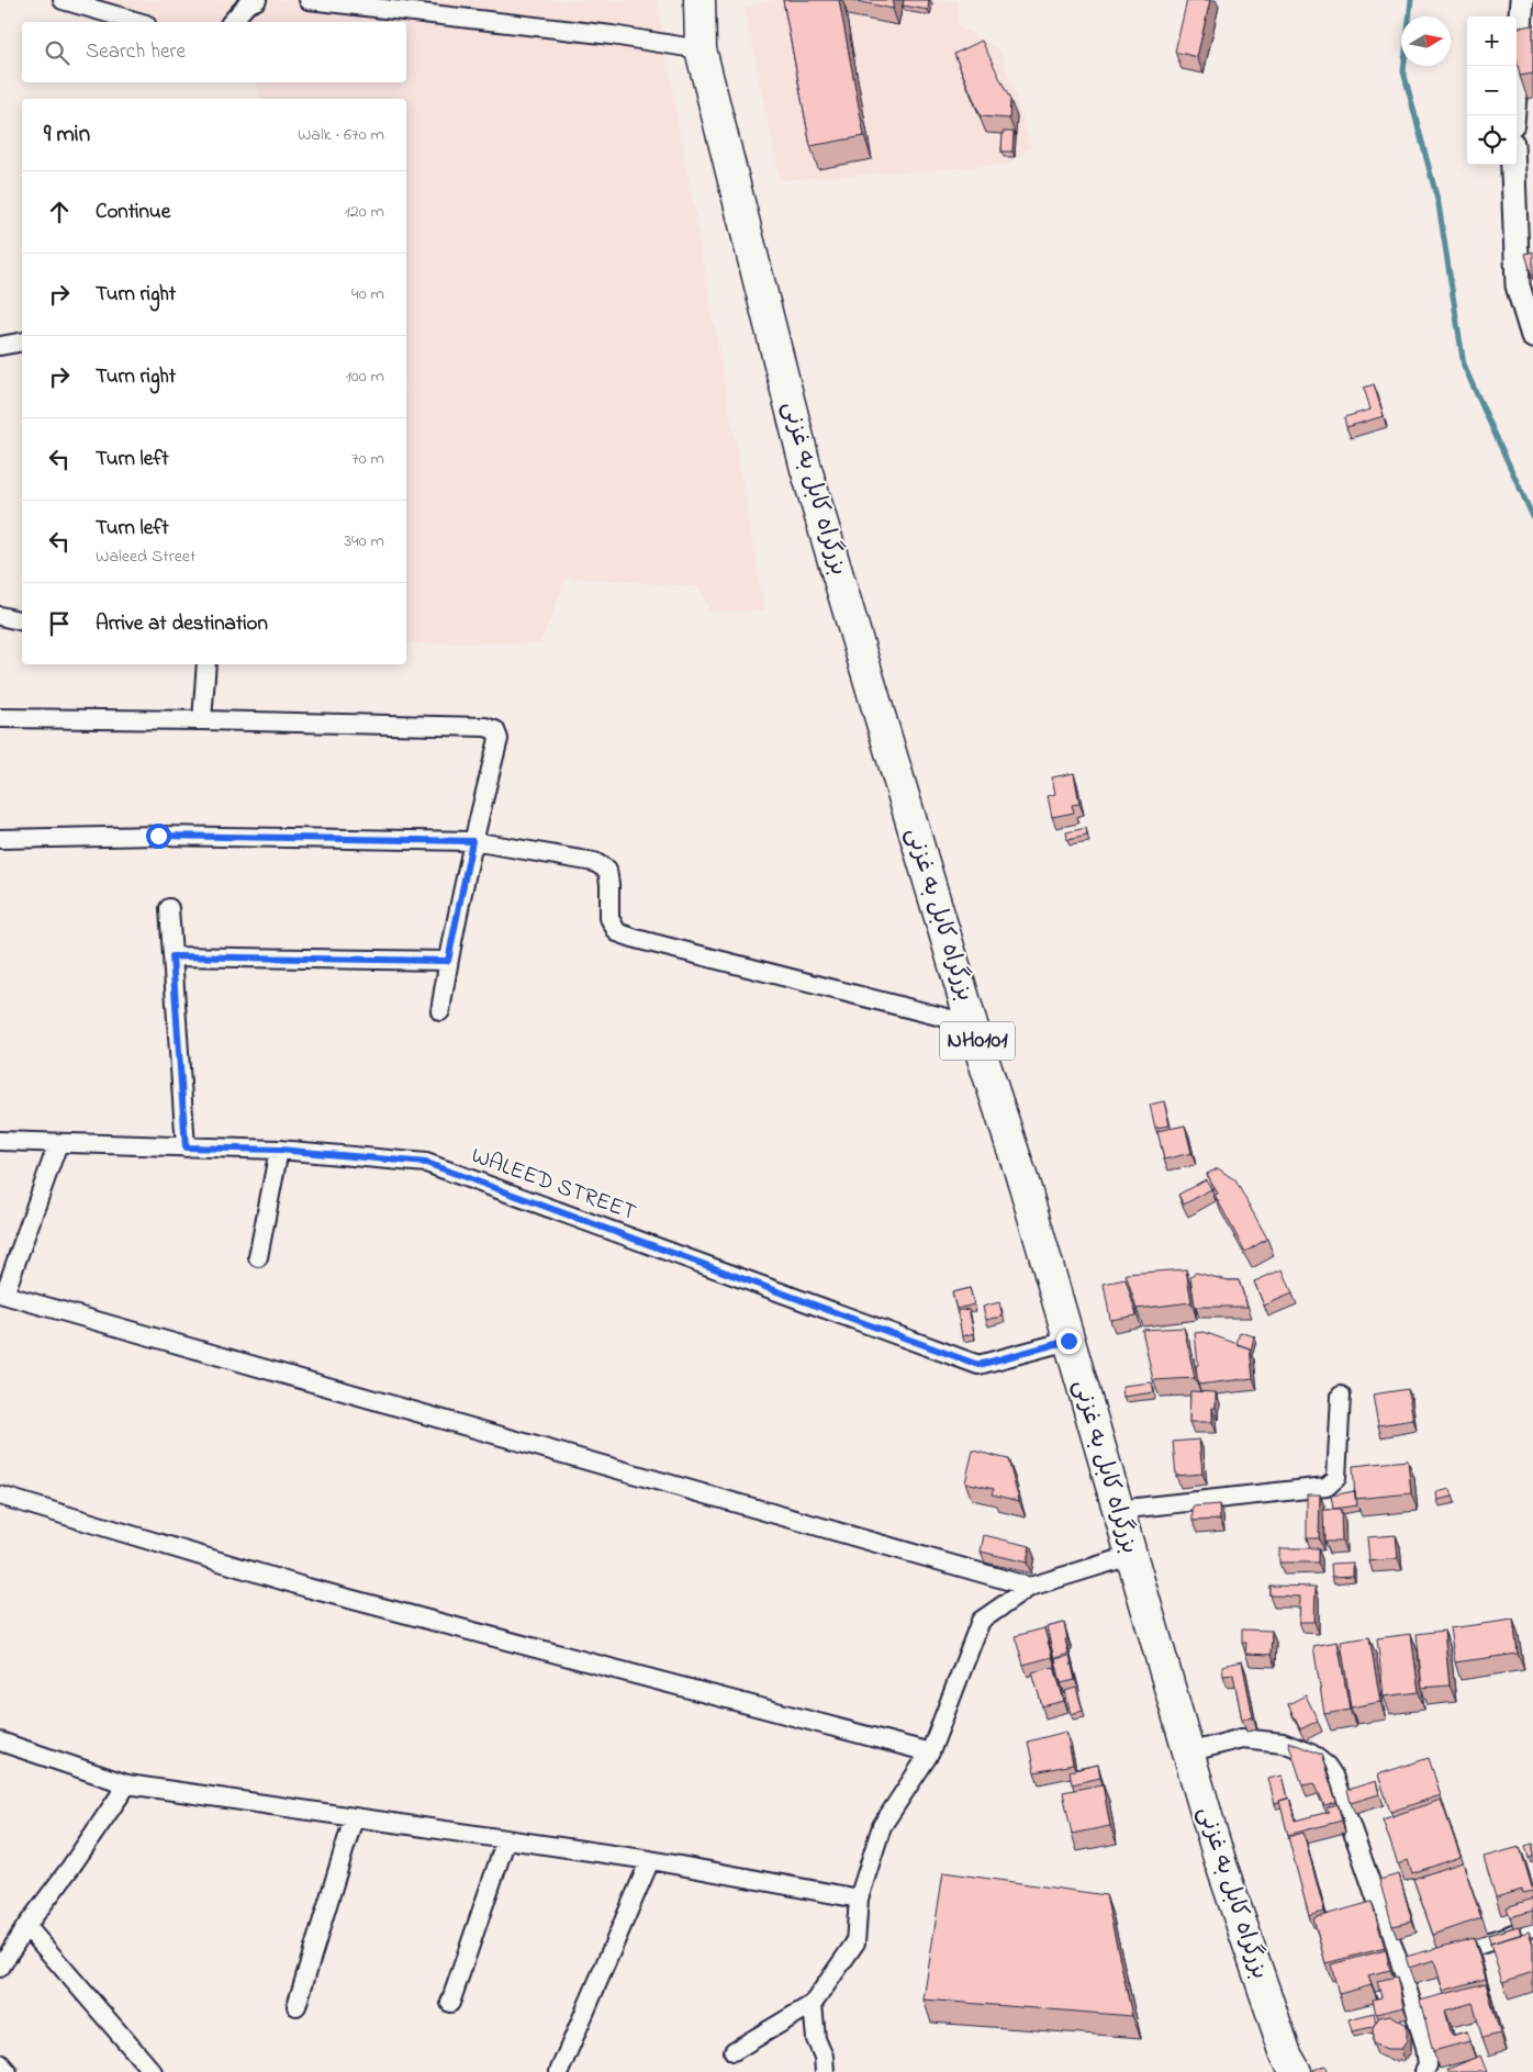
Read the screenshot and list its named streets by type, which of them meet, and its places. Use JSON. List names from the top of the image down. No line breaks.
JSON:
{"streets":{"highway":["بزرگراه کابل به غزنی","NH0101"],"street":["WALEED STREET"]},"crossings":[["بزرگراه کابل به غزنی","WALEED STREET"]],"north":"right","page":{"map_buttons":["+","−"],"search":"Search here","heading":["9 min","Walk · 670 m"],"list":[["Continue","120 m"],["Turn right","40 m"],["Turn right","100 m"],["Turn left","70 m"],["Turn left","Waleed Street","340 m"],"Arrive at destination"]}}
